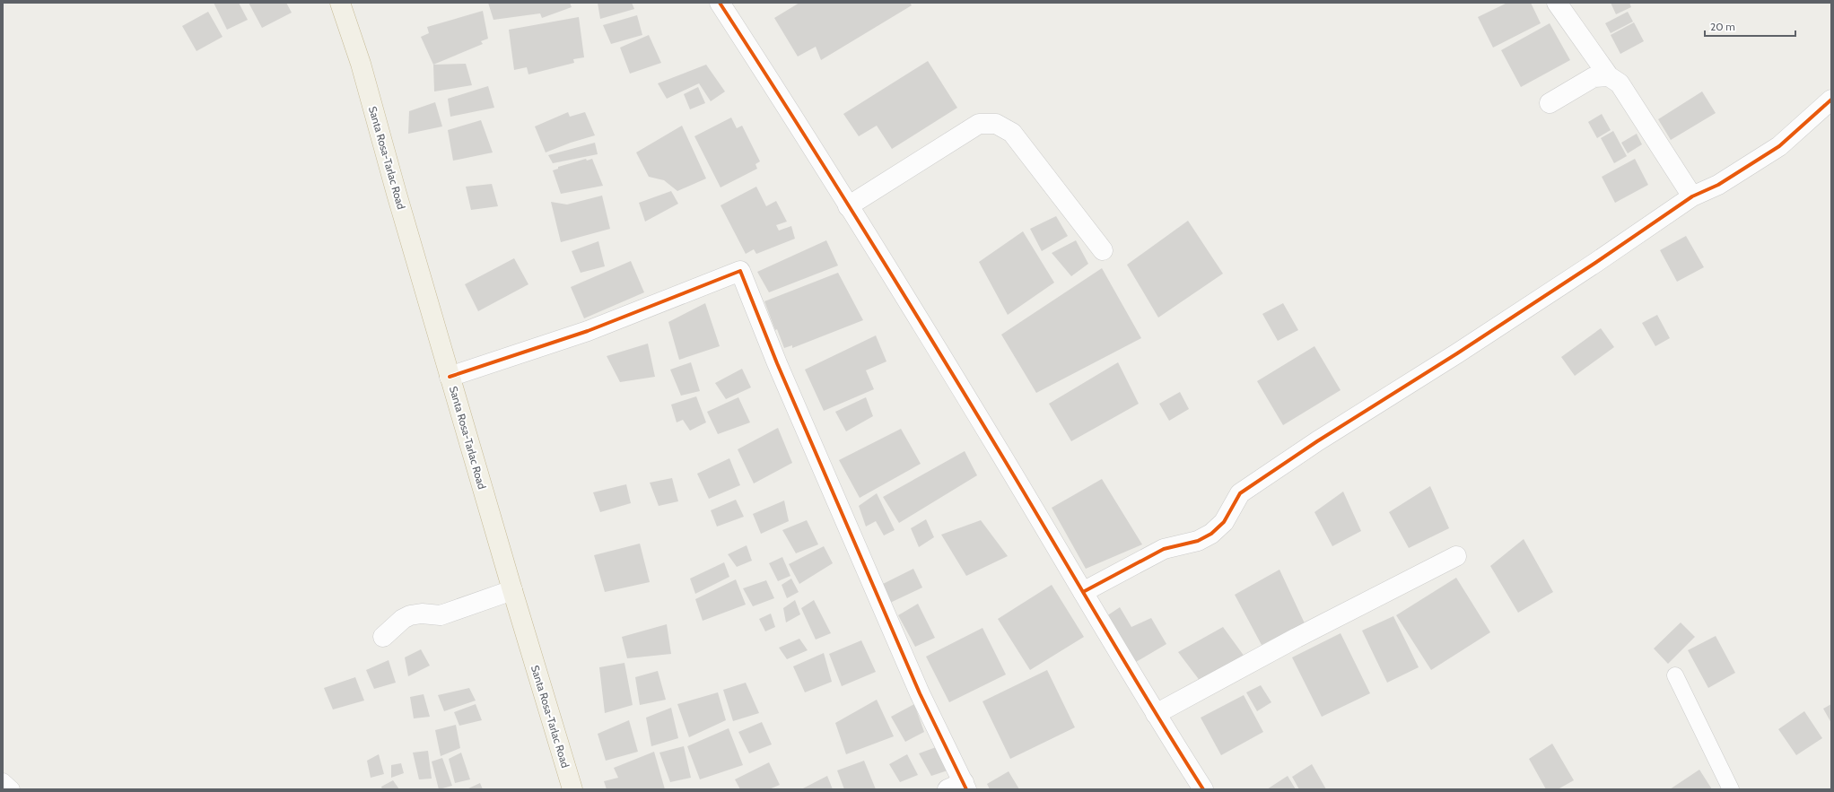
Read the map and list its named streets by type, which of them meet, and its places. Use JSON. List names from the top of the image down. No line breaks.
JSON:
{"streets":{"highway":["Santa Rosa-Tarlac Road"]},"scale_bar":"20 m"}
